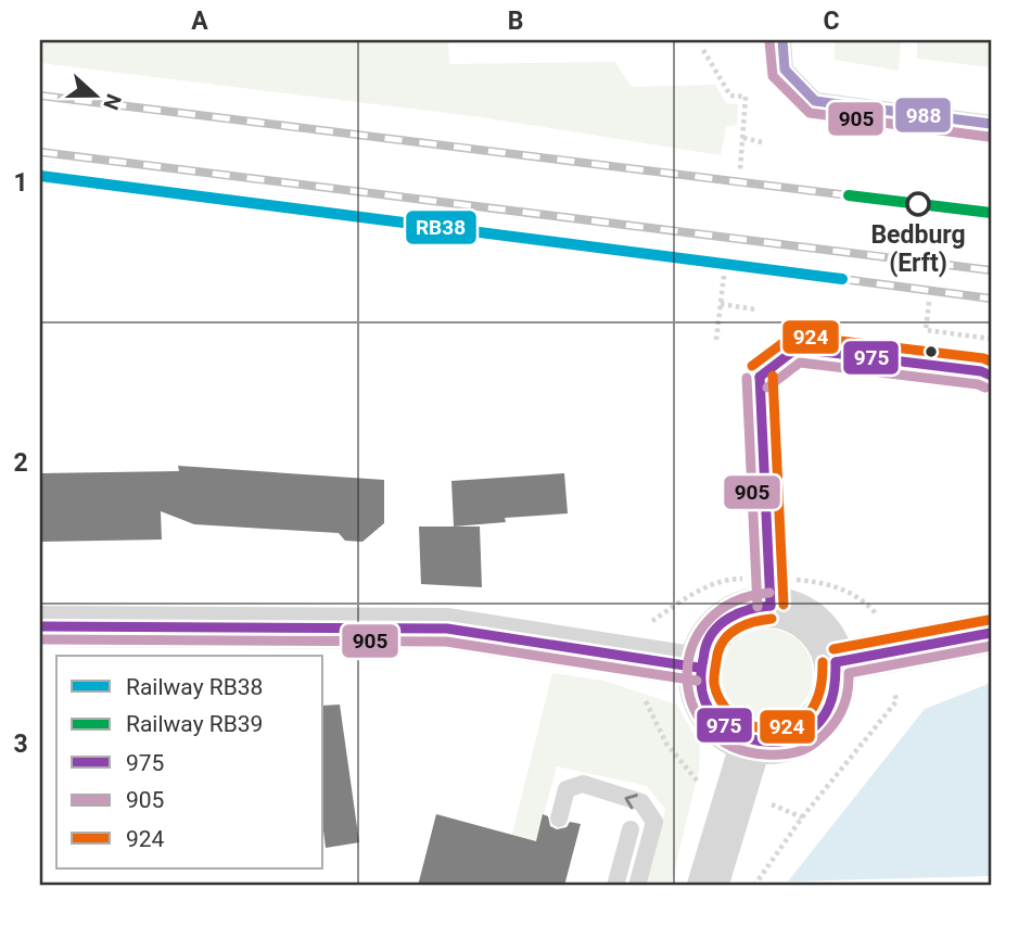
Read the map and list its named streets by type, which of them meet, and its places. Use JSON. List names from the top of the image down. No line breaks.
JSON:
{"places":["Bedburg (Erft)"],"lines":["transit line 988","transit line 905","rail line RB38","rail line RB39","transit line 924","transit line 975"],"legend":["Railway RB38","Railway RB39","975","905","924"],"north":"right","grid":{"columns":["A","B","C"],"rows":["1","2","3"]}}
